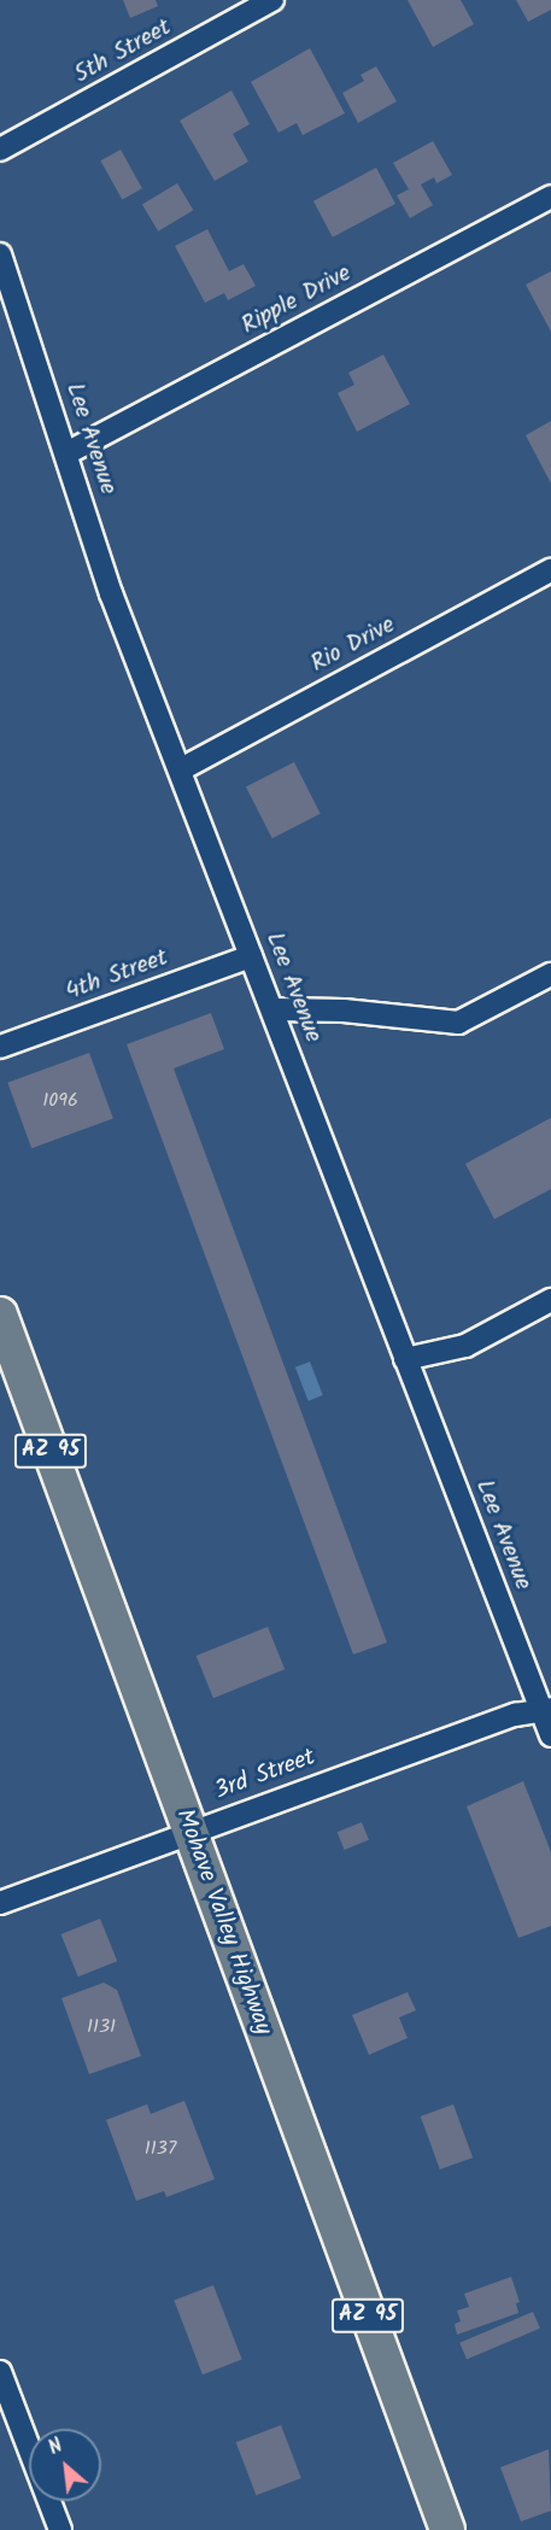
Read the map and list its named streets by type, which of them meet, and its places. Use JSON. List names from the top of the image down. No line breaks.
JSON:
{"streets":{"highway":["AZ 95","Mohave Valley Highway"],"street":["5th Street","Ripple Drive","Lee Avenue","Rio Drive","4th Street","3rd Street"]},"crossings":[["Ripple Drive","Lee Avenue"],["Lee Avenue","Rio Drive"],["Lee Avenue","4th Street"],["Lee Avenue","3rd Street"],["3rd Street","Mohave Valley Highway"]],"house_numbers":["1096","1131","1137"],"north":"top left"}
